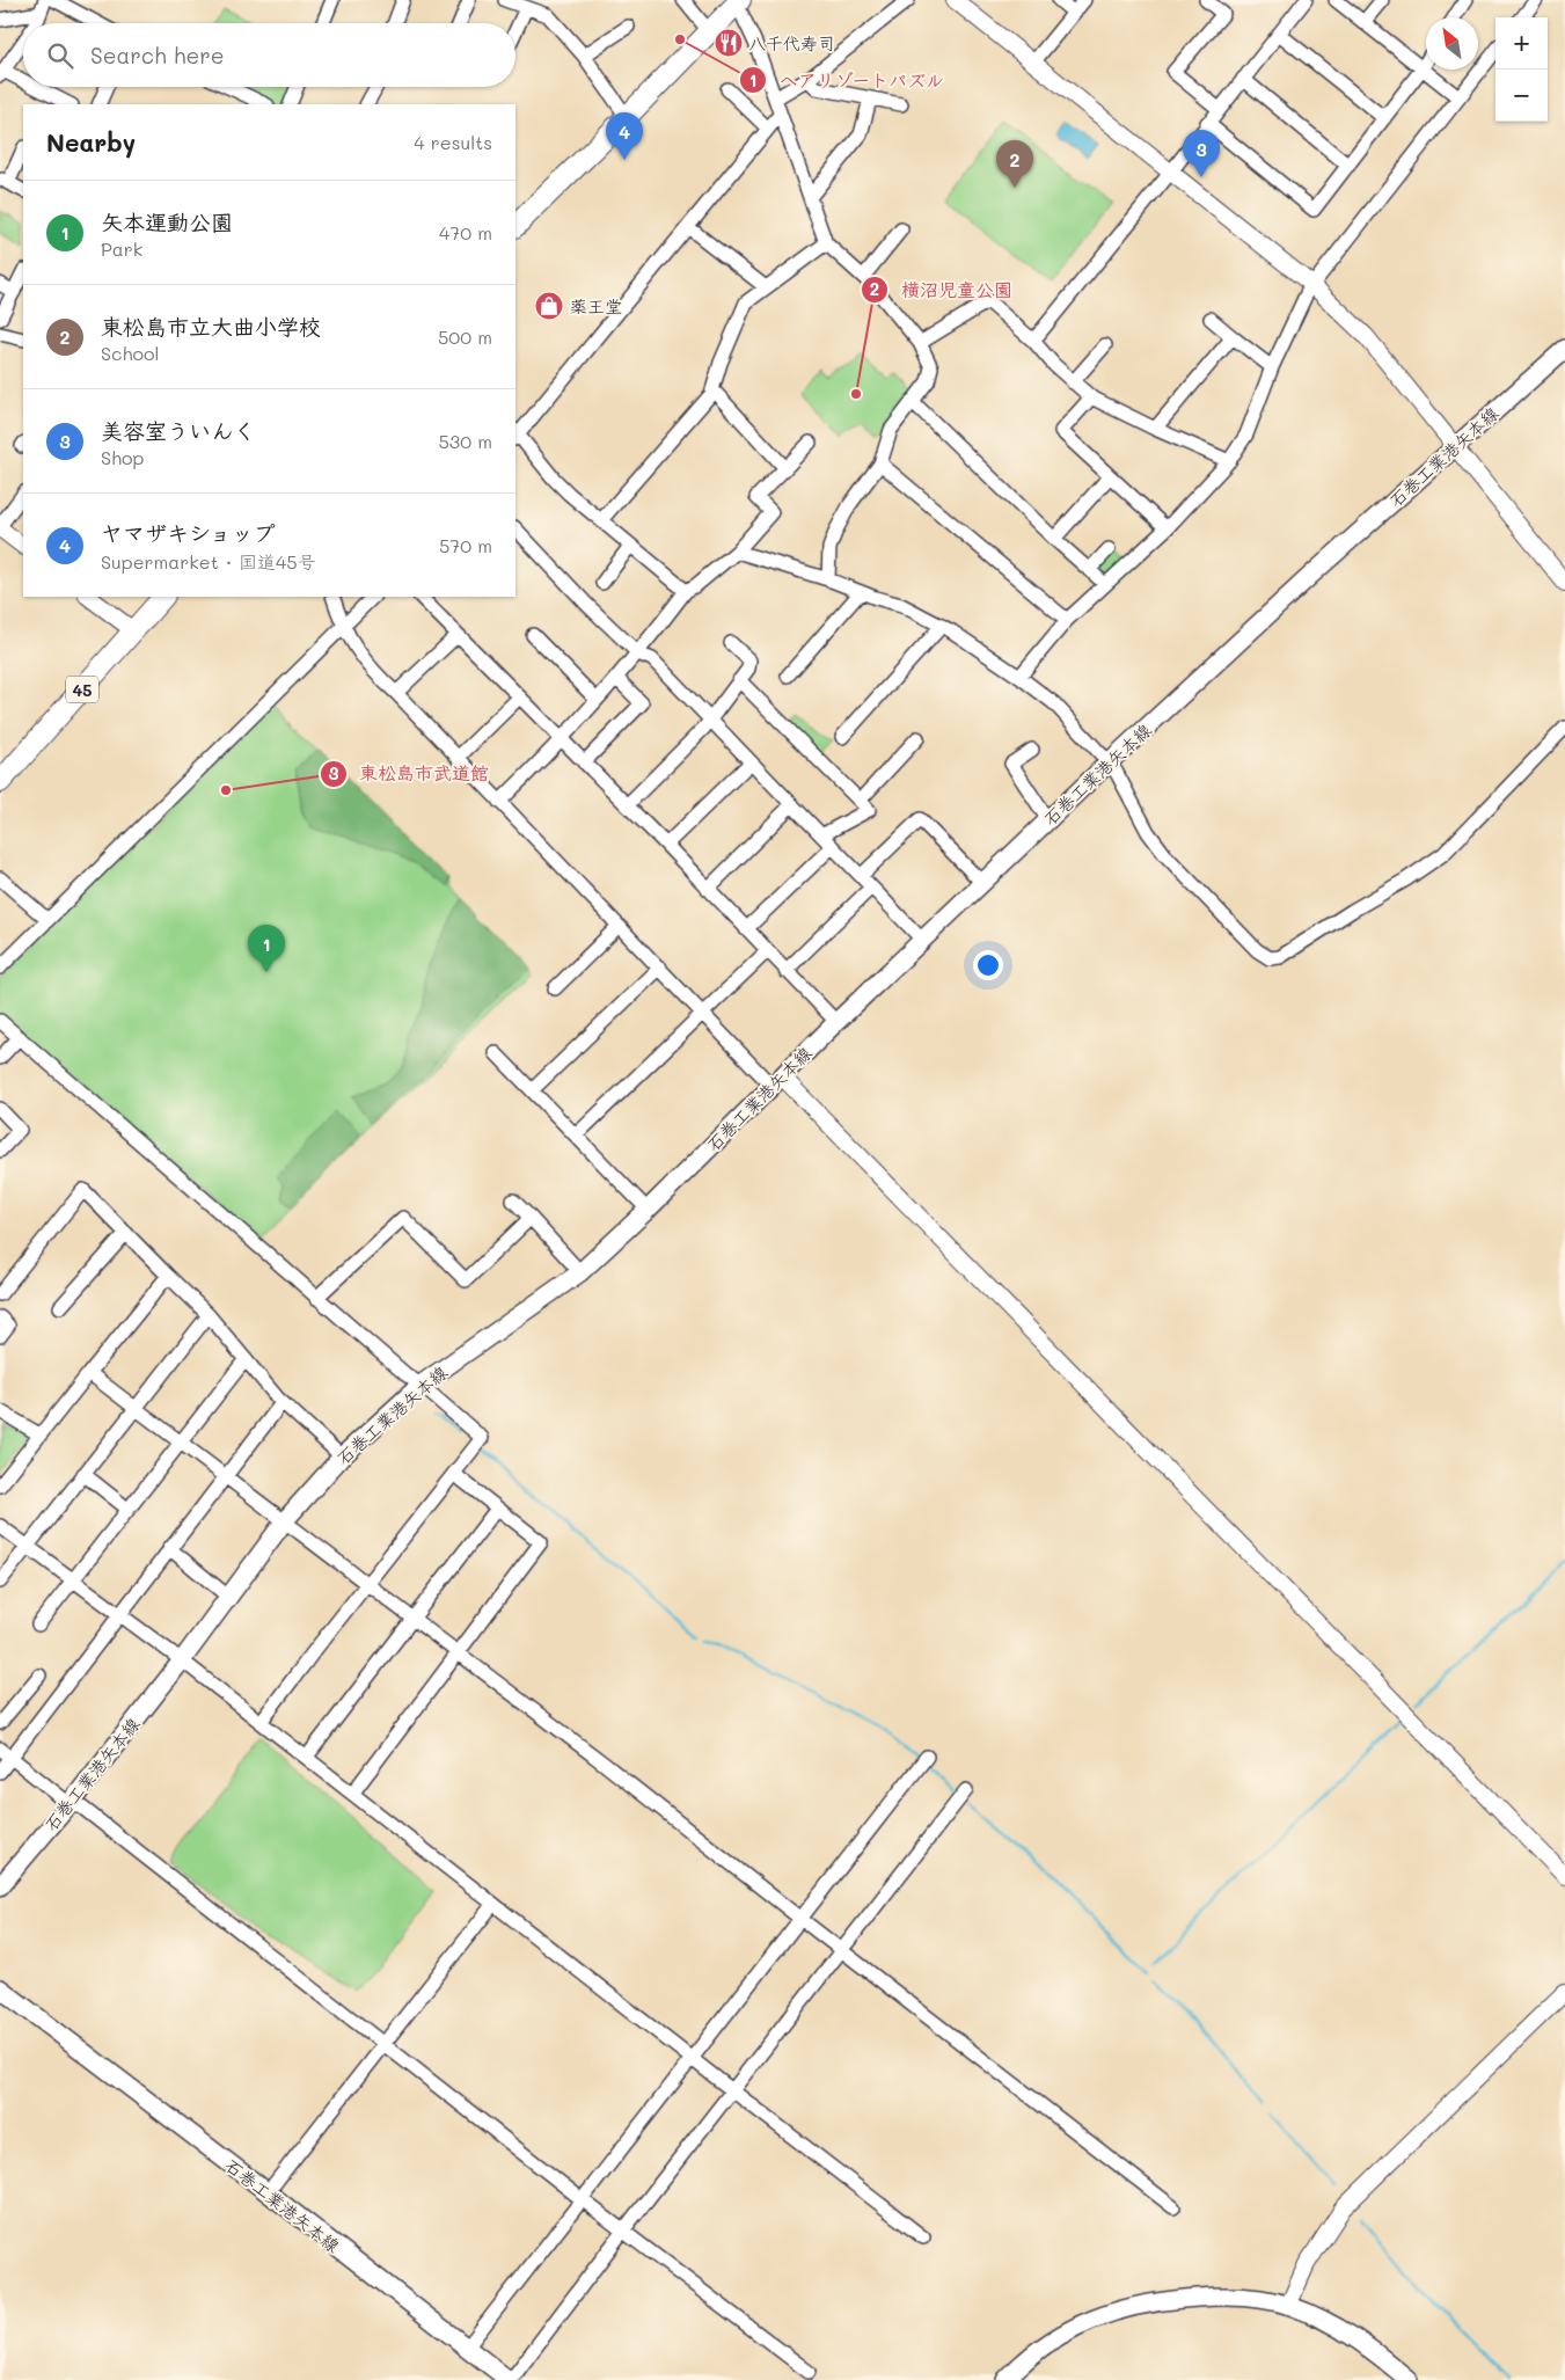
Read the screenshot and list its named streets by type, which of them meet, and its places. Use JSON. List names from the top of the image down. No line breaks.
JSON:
{"streets":{"highway":["45"],"main road":["石巻工業港矢本線"]},"places":{"other":["ヘアリゾートパズル","横沼児童公園","東松島市武道館"],"restaurant":["八千代寿司"],"shop":["薬王堂"]},"north":"top left","page":{"map_buttons":["+","−"],"search":"Search here","heading":["Nearby","4 results"],"pins":["4","3","2","1"],"list":[{"mark":"1","name":"矢本運動公園","note":"Park","value":"470 m"},{"mark":"2","name":"東松島市立大曲小学校","note":"School","value":"500 m"},{"mark":"3","name":"美容室ういんく","note":"Shop","value":"530 m"},{"mark":"4","name":"ヤマザキショップ","note":"Supermarket · 国道45号","value":"570 m"}]}}
